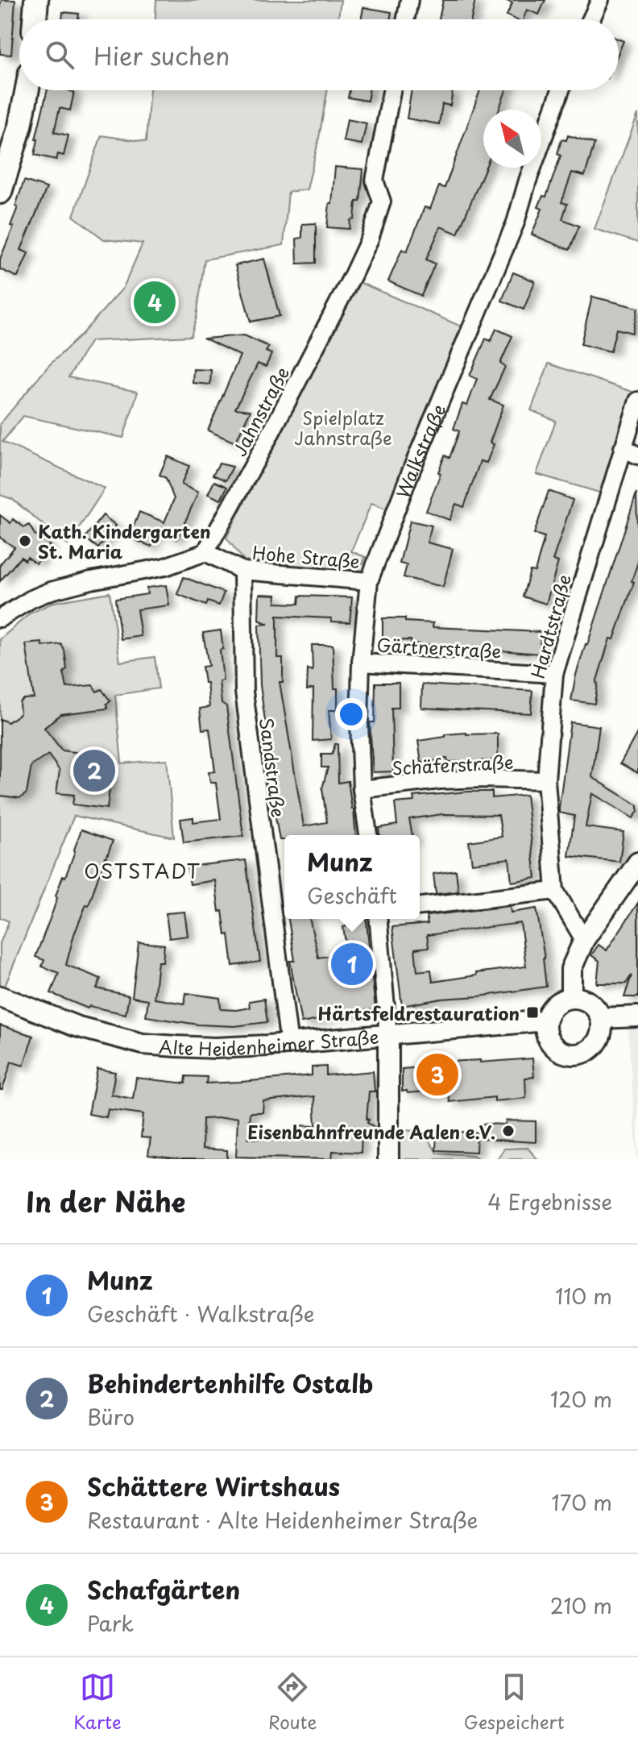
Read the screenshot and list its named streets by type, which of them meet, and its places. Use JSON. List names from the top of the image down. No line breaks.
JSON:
{"streets":{"street":["Jahnstraße","Walkstraße","Hohe Straße","Hardtstraße","Gärtnerstraße","Schäferstraße","Sandstraße","Alte Heidenheimer Straße"]},"crossings":[["Jahnstraße","Hohe Straße"],["Walkstraße","Hohe Straße"],["Walkstraße","Gärtnerstraße"],["Walkstraße","Schäferstraße"],["Hohe Straße","Sandstraße"],["Hardtstraße","Gärtnerstraße"],["Hardtstraße","Schäferstraße"],["Sandstraße","Alte Heidenheimer Straße"]],"districts":["OSTSTADT"],"parks":["Spielplatz Jahnstraße"],"places":{"other":["Kath. Kindergarten St. Maria","Eisenbahnfreunde Aalen e.V."],"transit":["Härtsfeldrestauration"]},"north":"top left","page":{"search":"Hier suchen","pins":["4","2","1","3"],"popup":["Munz","Geschäft"],"heading":["In der Nähe","4 Ergebnisse"],"list":[{"mark":"1","name":"Munz","note":"Geschäft · Walkstraße","value":"110 m"},{"mark":"2","name":"Behindertenhilfe Ostalb","note":"Büro","value":"120 m"},{"mark":"3","name":"Schättere Wirtshaus","note":"Restaurant · Alte Heidenheimer Straße","value":"170 m"},{"mark":"4","name":"Schafgärten","note":"Park","value":"210 m"}],"nav":["Karte","Route","Gespeichert"]}}
